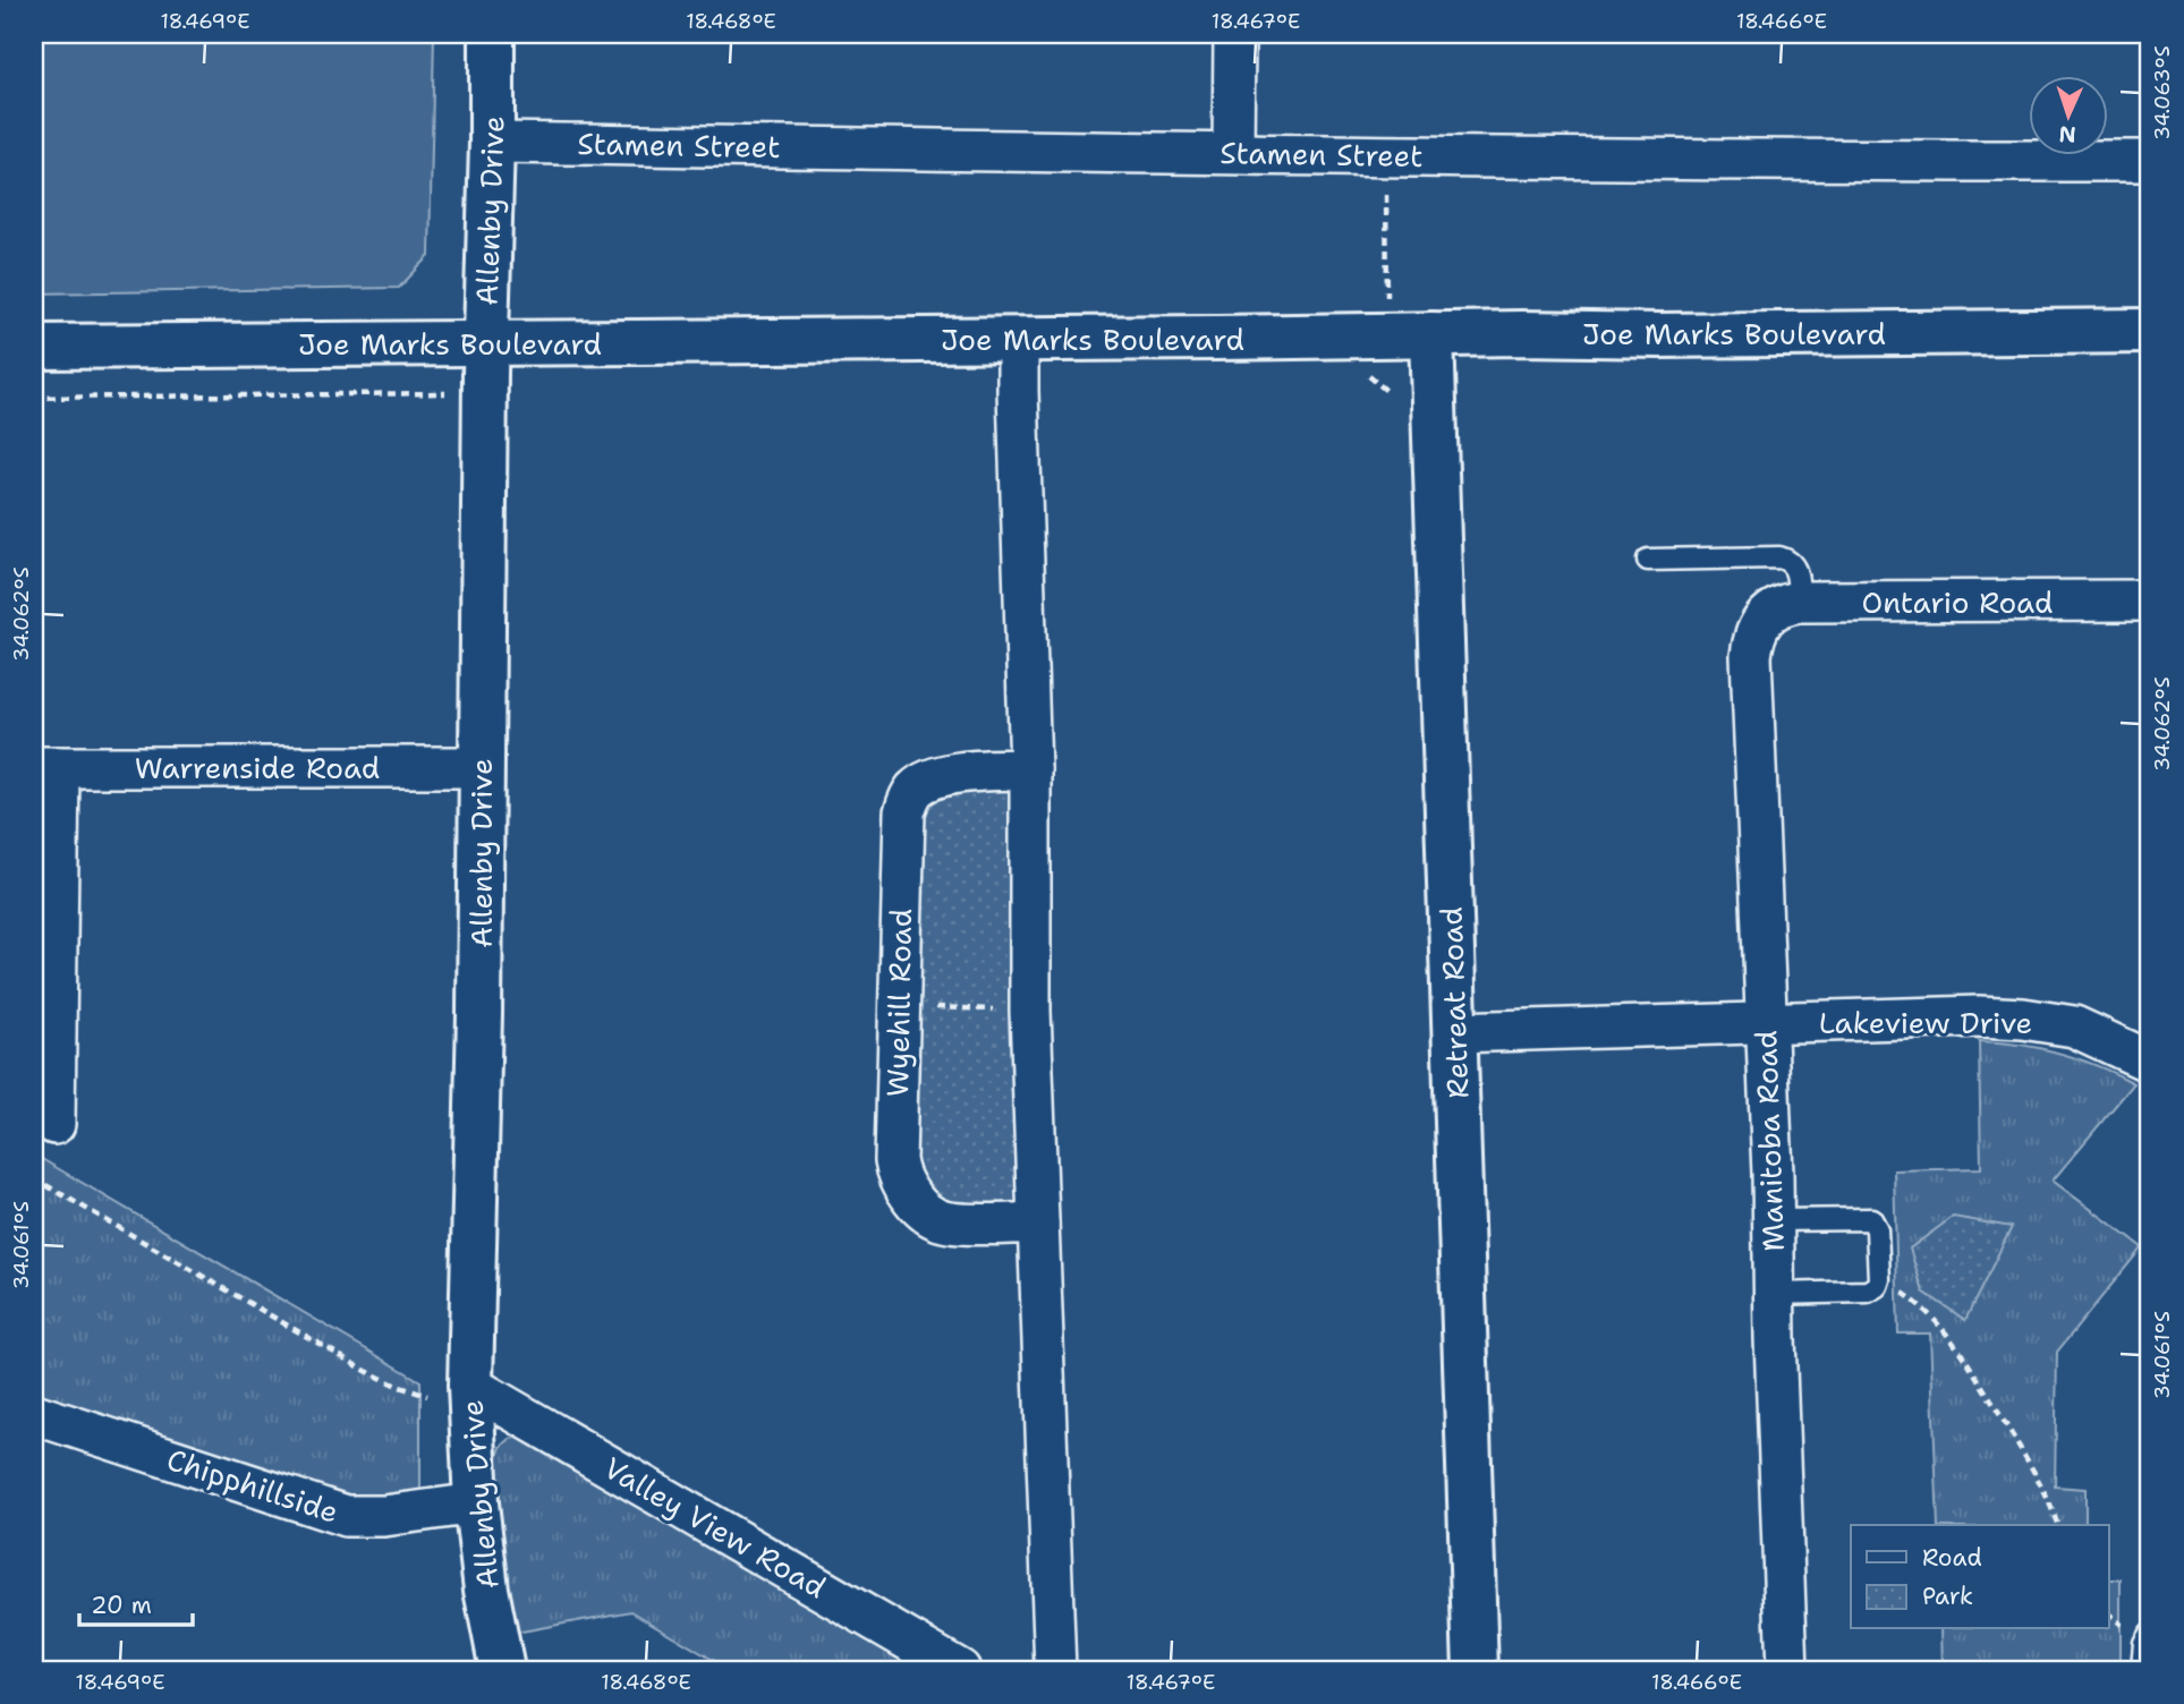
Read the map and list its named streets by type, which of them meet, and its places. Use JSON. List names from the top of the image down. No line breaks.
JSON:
{"streets":{"main road":["Allenby Drive","Joe Marks Boulevard","Retreat Road"],"street":["Stamen Street","Ontario Road","Warrenside Road","Wyehill Road","Lakeview Drive","Manitoba Road","Chipphillside","Valley View Road"]},"crossings":[["Stamen Street","Allenby Drive"],["Allenby Drive","Joe Marks Boulevard"],["Allenby Drive","Warrenside Road"],["Allenby Drive","Chipphillside"],["Allenby Drive","Valley View Road"],["Joe Marks Boulevard","Retreat Road"],["Ontario Road","Manitoba Road"],["Retreat Road","Lakeview Drive"],["Lakeview Drive","Manitoba Road"]],"legend":["Road","Park"],"scale_bar":"20 m","north":"bottom","coordinates":["18.469°E","18.468°E","18.467°E","18.466°E","34.063°S","34.062°S","34.061°S"]}
